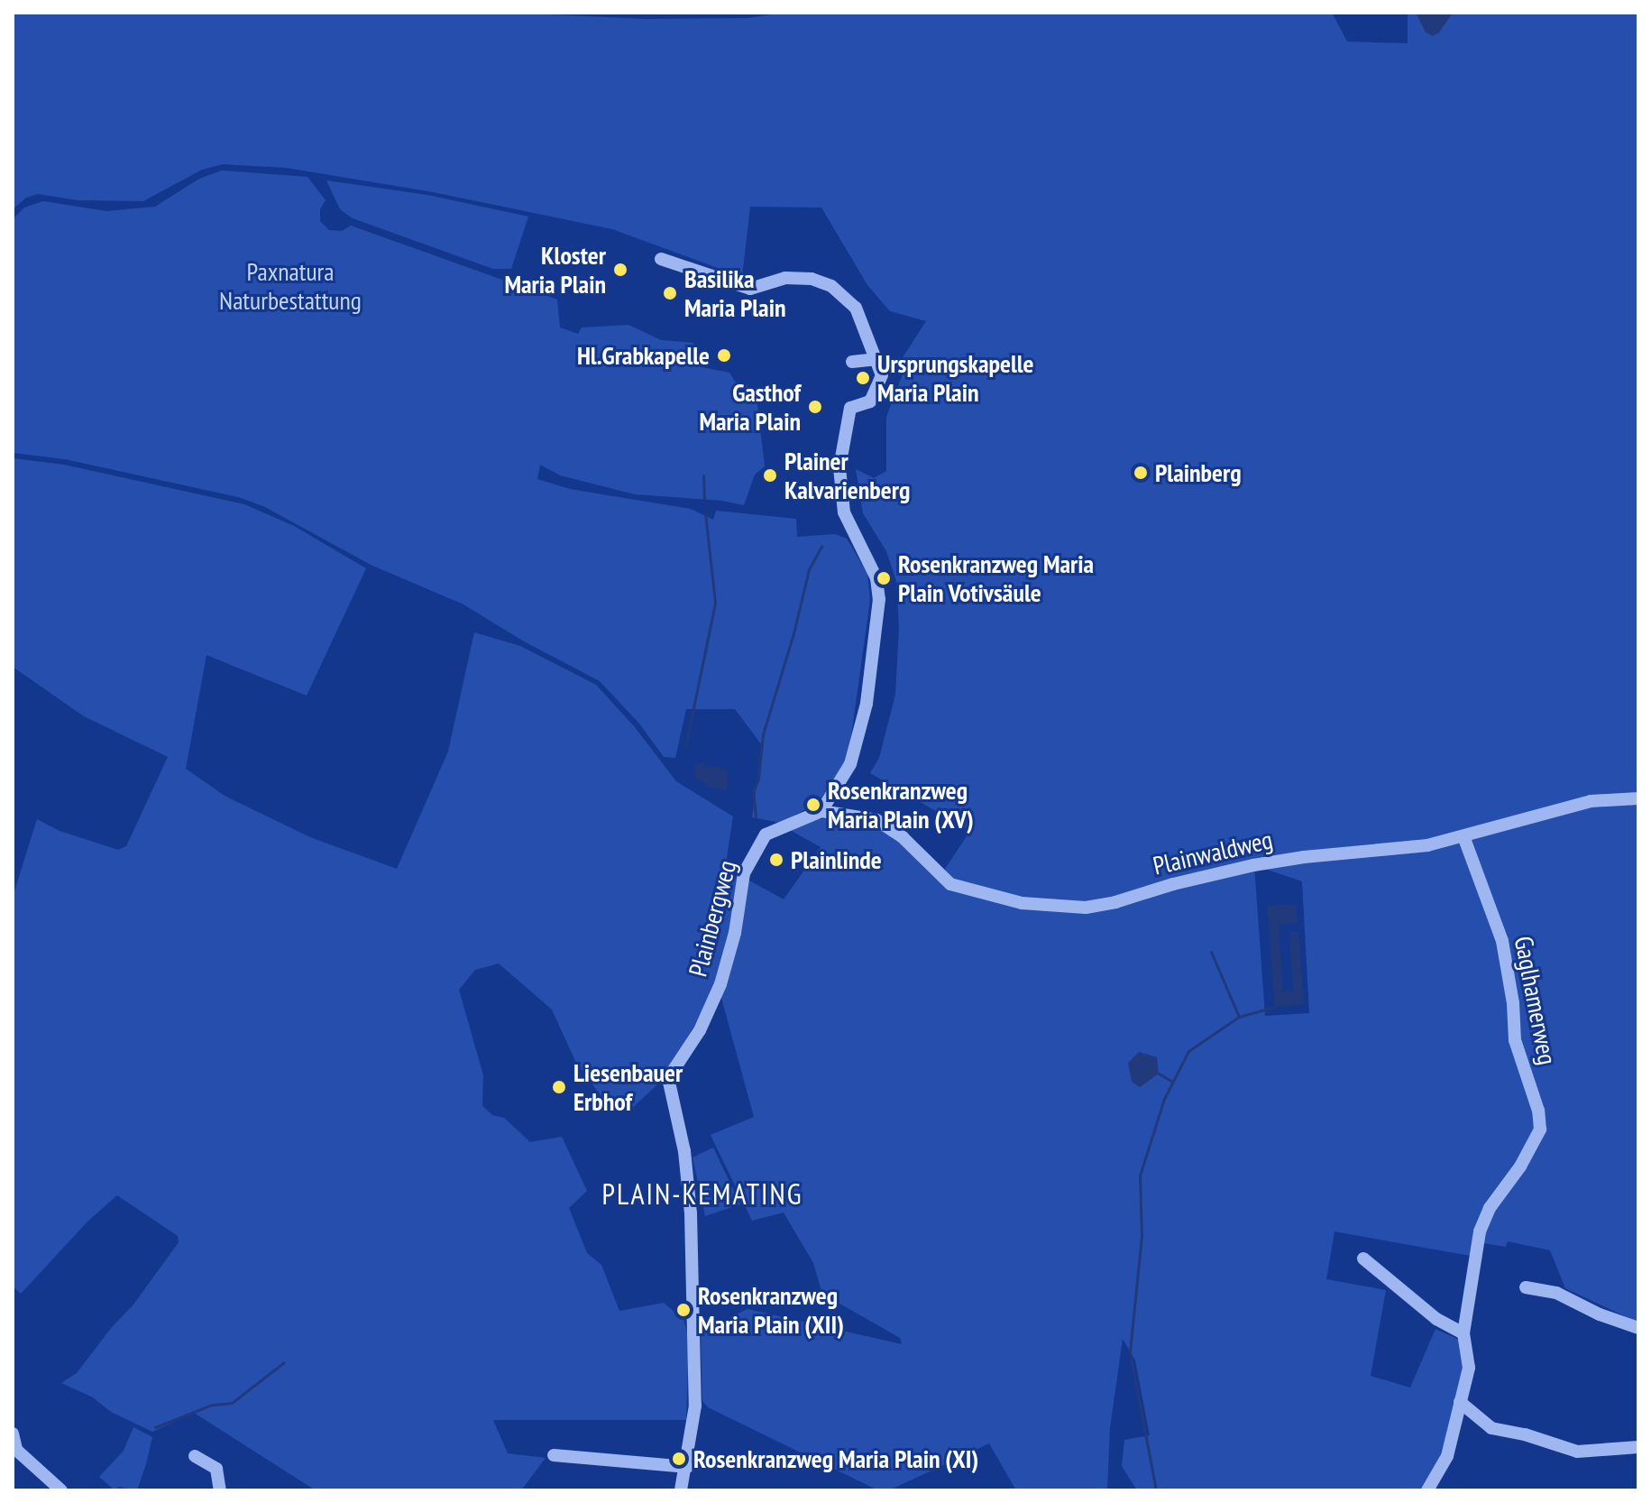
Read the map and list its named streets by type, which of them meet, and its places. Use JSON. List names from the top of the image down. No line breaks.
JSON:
{"streets":{"street":["Plainwaldweg","Plainbergweg","Gaglhamerweg"]},"crossings":[["Plainwaldweg","Plainbergweg"],["Plainwaldweg","Gaglhamerweg"]],"districts":["PLAIN-KEMATING"],"parks":["Paxnatura Naturbestattung"],"places":["Kloster Maria Plain","Basilika Maria Plain","Hl.Grabkapelle","Ursprungskapelle Maria Plain","Gasthof Maria Plain","Plainberg","Plainer Kalvarienberg","Rosenkranzweg Maria Plain Votivsäule","Rosenkranzweg Maria Plain (XV)","Plainlinde","Liesenbauer Erbhof","Rosenkranzweg Maria Plain (XII)","Rosenkranzweg Maria Plain (XI)"]}
